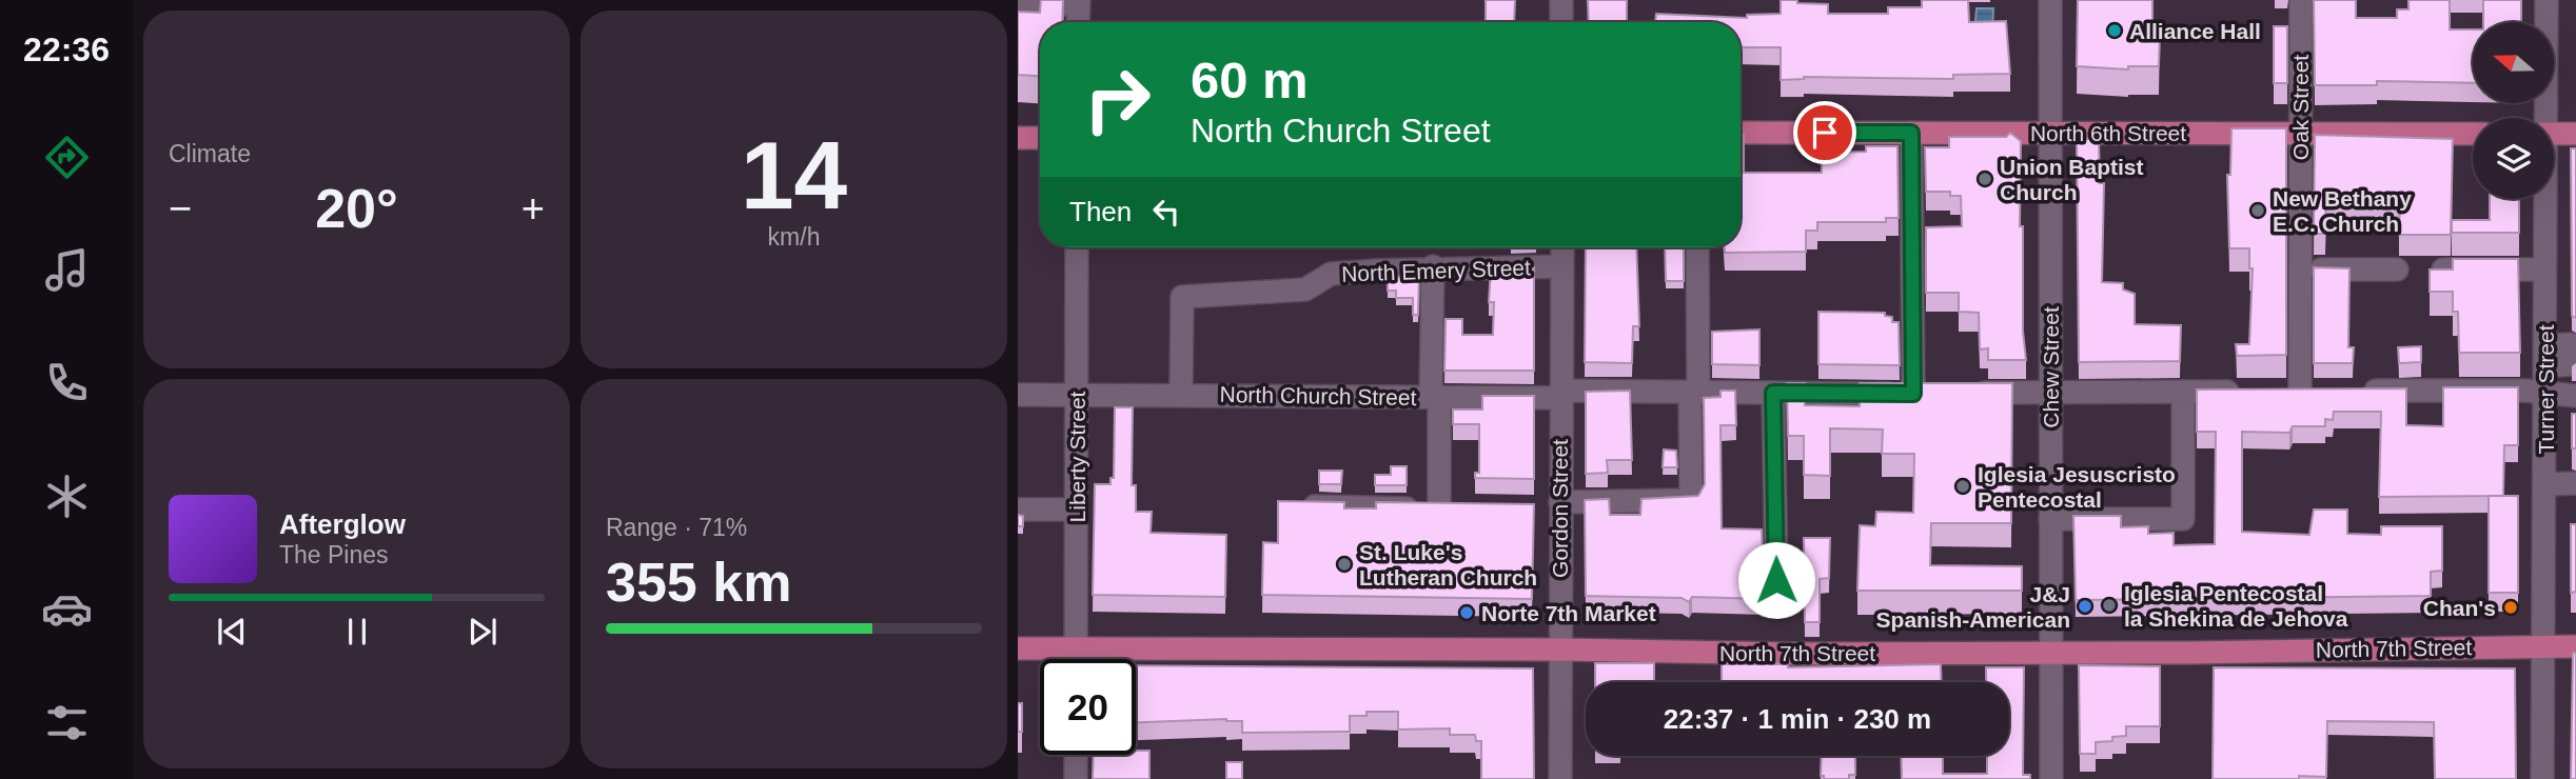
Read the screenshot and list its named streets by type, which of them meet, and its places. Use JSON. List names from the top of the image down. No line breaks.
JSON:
{"streets":{"main road":["North 6th Street","North 7th Street"],"street":["Oak Street","North Emery Street","Chew Street","Turner Street","North Church Street","Liberty Street","Gordon Street"]},"crossings":[["Oak Street","North 6th Street"],["North 6th Street","Chew Street"],["North Emery Street","North Church Street"],["North Emery Street","Gordon Street"],["Chew Street","North 7th Street"],["Turner Street","North 7th Street"],["North Church Street","Liberty Street"],["North Church Street","Gordon Street"],["Liberty Street","North 7th Street"],["Gordon Street","North 7th Street"]],"places":["Alliance Hall","Union Baptist Church","New Bethany E.C. Church","Iglesia Jesuscristo Pentecostal","St. Luke's Lutheran Church","Iglesia Pentecostal la Shekina de Jehova","J&J Spanish-American","Chan's","Norte 7th Market"],"north":"left","page":{"tabs":"22:36","tile":["Climate",["14","km/h"],["Range · 71%","355 km"]],"turn":["60 m","North Church Street"],"then":"Then","heat":["−","20°","+"],"song":["Afterglow","The Pines"],"limit":"20","trip":"22:37 · 1 min · 230 m"}}
